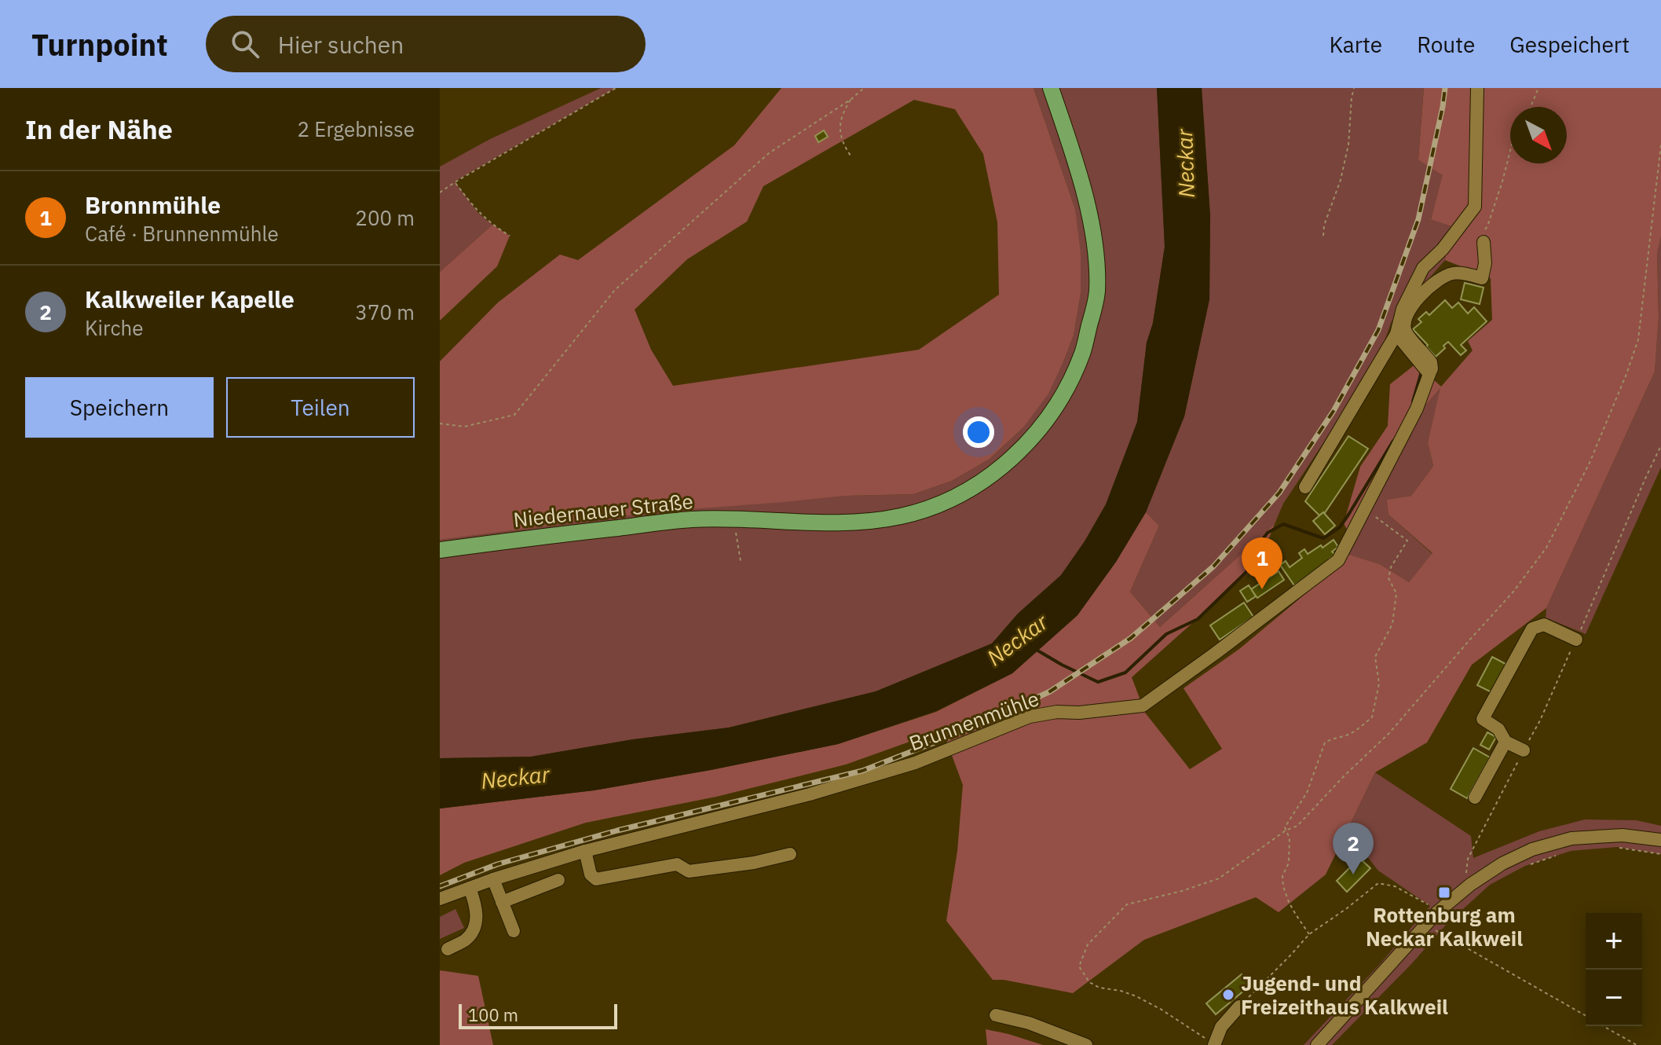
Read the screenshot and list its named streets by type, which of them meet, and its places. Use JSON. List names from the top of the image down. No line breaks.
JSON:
{"streets":{"main road":["Niedernauer Straße"],"street":["Brunnenmühle"]},"water":["Neckar"],"places":{"transit":["Rottenburg am Neckar Kalkweil"],"other":["Jugend- und Freizeithaus Kalkweil"]},"scale_bar":"100 m","north":"bottom right","page":{"header":"Turnpoint","search":"Hier suchen","nav":["Karte","Route","Gespeichert"],"heading":["In der Nähe","2 Ergebnisse"],"list":[{"mark":"1","name":"Bronnmühle","note":"Café · Brunnenmühle","value":"200 m"},{"mark":"2","name":"Kalkweiler Kapelle","note":"Kirche","value":"370 m"}],"buttons":["Speichern","Teilen"],"pins":["1","2"],"map_buttons":["+","−"],"scale":"100 m"}}
